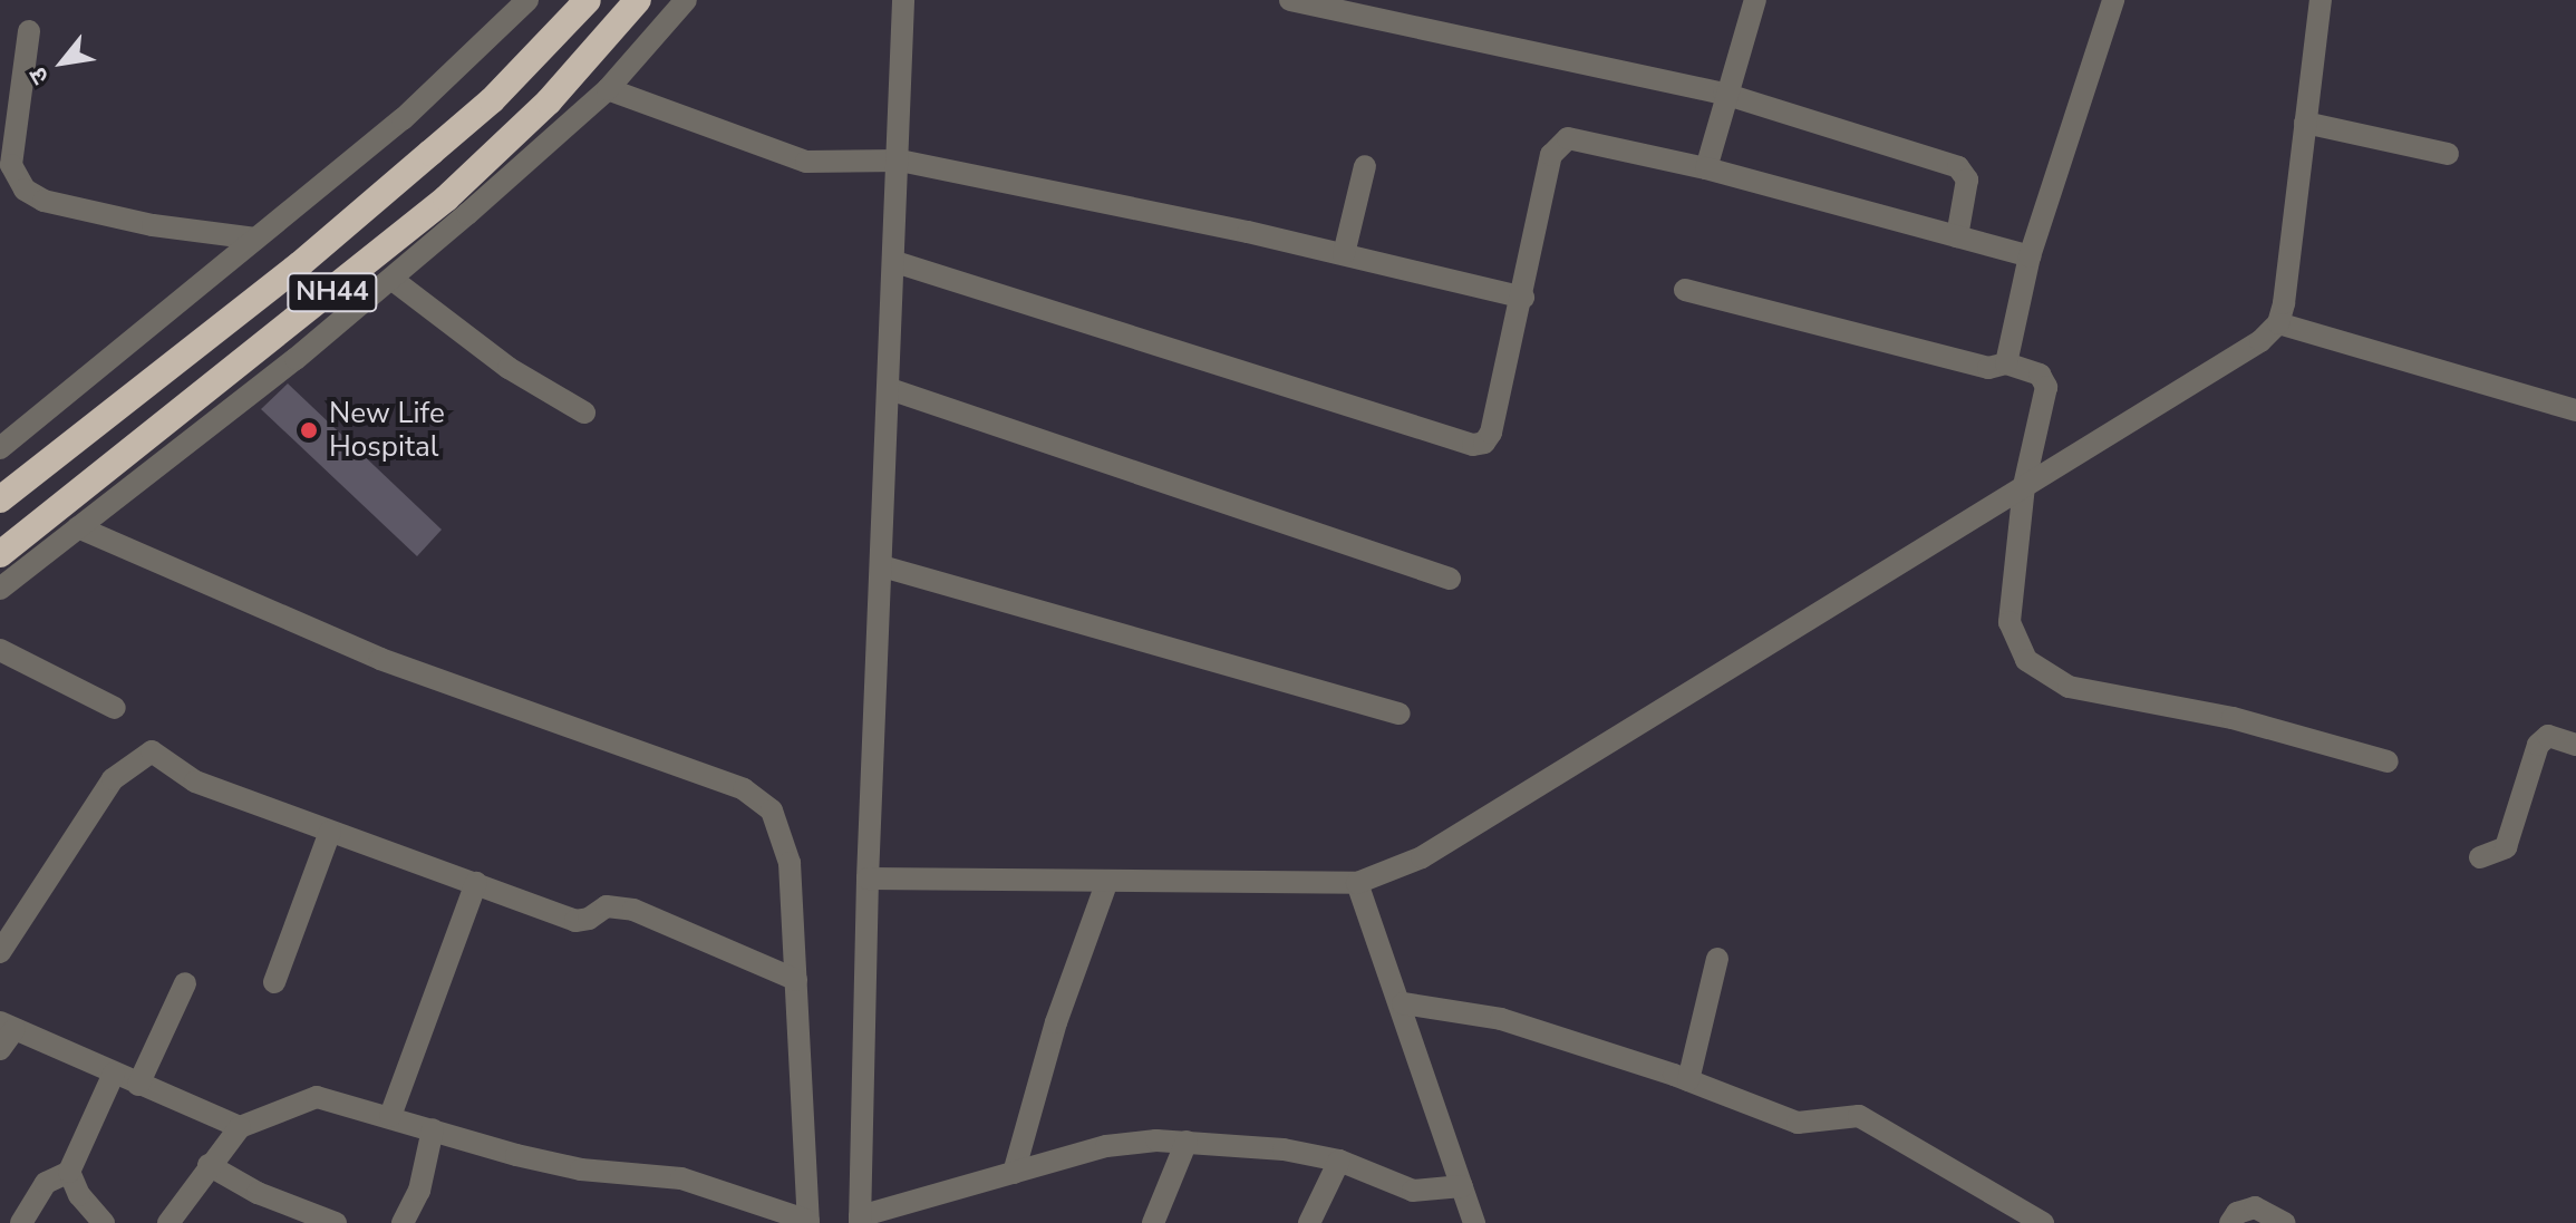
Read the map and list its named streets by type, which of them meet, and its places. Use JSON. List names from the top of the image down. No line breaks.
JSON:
{"streets":{"highway":["NH44"]},"places":["New Life Hospital"],"north":"bottom left"}
